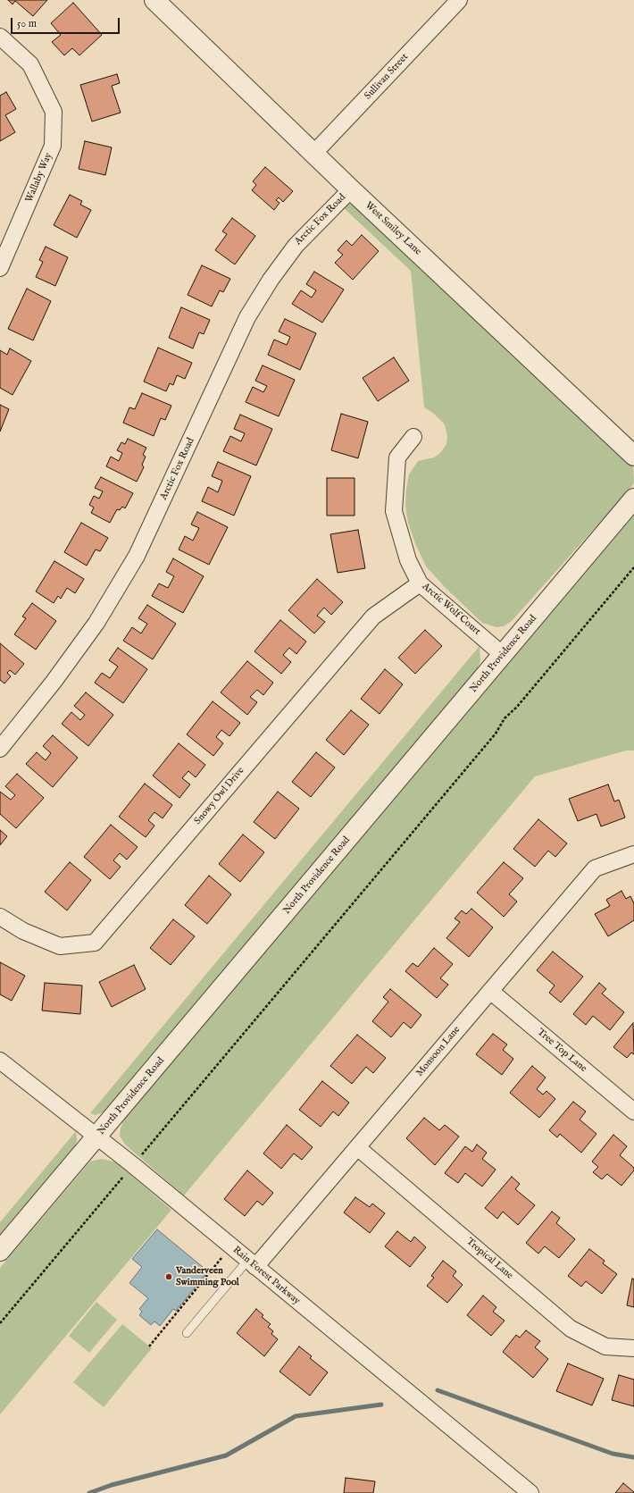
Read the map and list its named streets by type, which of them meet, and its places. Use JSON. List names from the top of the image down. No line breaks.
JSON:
{"streets":{"street":["Sullivan Street","Wallaby Way","Arctic Fox Road","West Smiley Lane","Arctic Wolf Court","North Providence Road","Snowy Owl Drive","Tree Top Lane","Monsoon Lane","Tropical Lane","Rain Forest Parkway"]},"crossings":[["Sullivan Street","West Smiley Lane"],["Arctic Fox Road","West Smiley Lane"],["Arctic Wolf Court","North Providence Road"],["Arctic Wolf Court","Snowy Owl Drive"],["North Providence Road","Rain Forest Parkway"],["Tree Top Lane","Monsoon Lane"],["Monsoon Lane","Tropical Lane"],["Monsoon Lane","Rain Forest Parkway"]],"places":["Vanderveen Swimming Pool"],"scale_bar":"50 m"}
